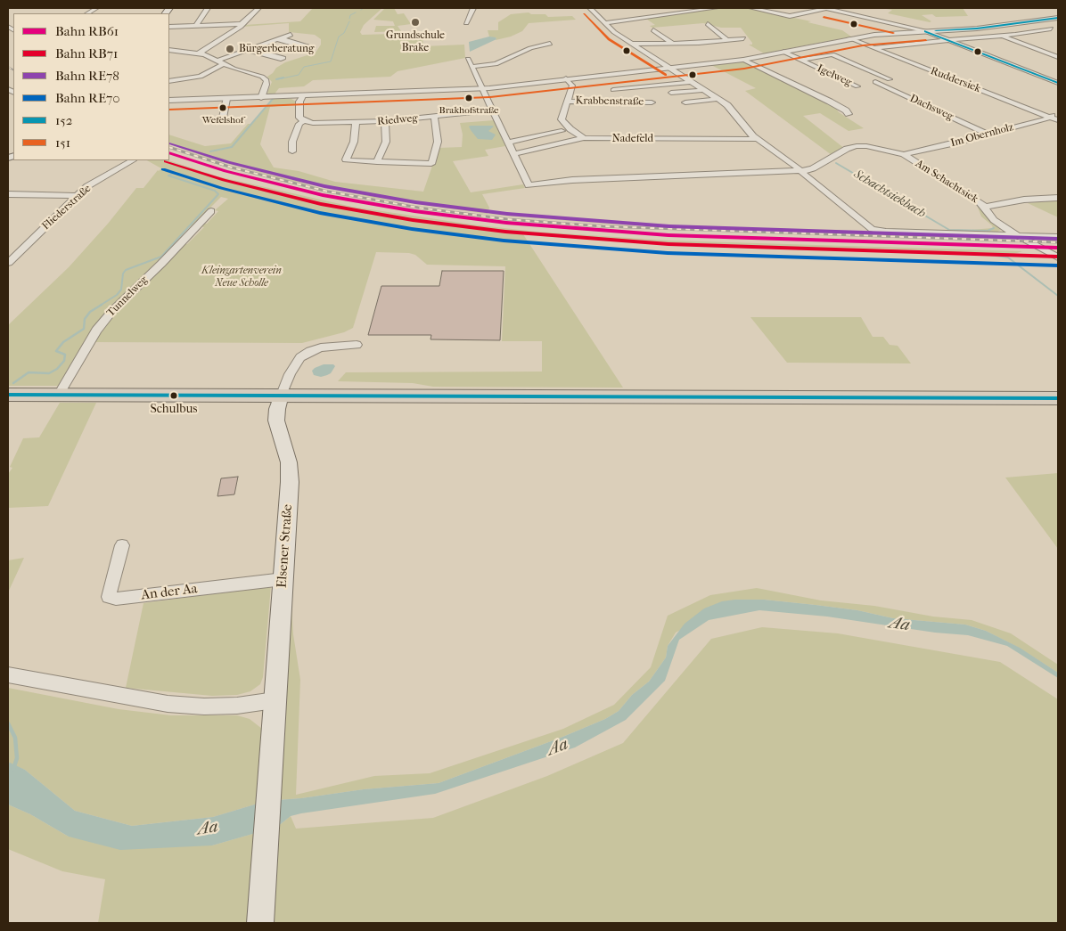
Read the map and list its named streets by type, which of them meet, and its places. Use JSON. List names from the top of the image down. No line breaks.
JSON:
{"streets":{"main road":["Elsener Straße"],"street":["Igelweg","Ruddersiek","Krabbenstraße","Dachsweg","Riedweg","Im Obernholz","Nadefeld","Am Schachtsiek","Fliederstraße","Tunnelweg","An der Aa"]},"crossings":[["Igelweg","Dachsweg"],["Ruddersiek","Im Obernholz"],["Dachsweg","Im Obernholz"],["Im Obernholz","Am Schachtsiek"],["Elsener Straße","An der Aa"]],"water":["Schachtsiekbach","Aa"],"parks":["Kleingartenverein Neue Scholle"],"places":["Grundschule Brake","Bürgerberatung","Brakhofstraße","Wefelshof","Schulbus"],"lines":["transit line 151","transit line 152","rail line RE78","rail line RB61","rail line RB71","rail line RE70"],"legend":["Bahn RB61","Bahn RB71","Bahn RE78","Bahn RE70","152","151"]}
